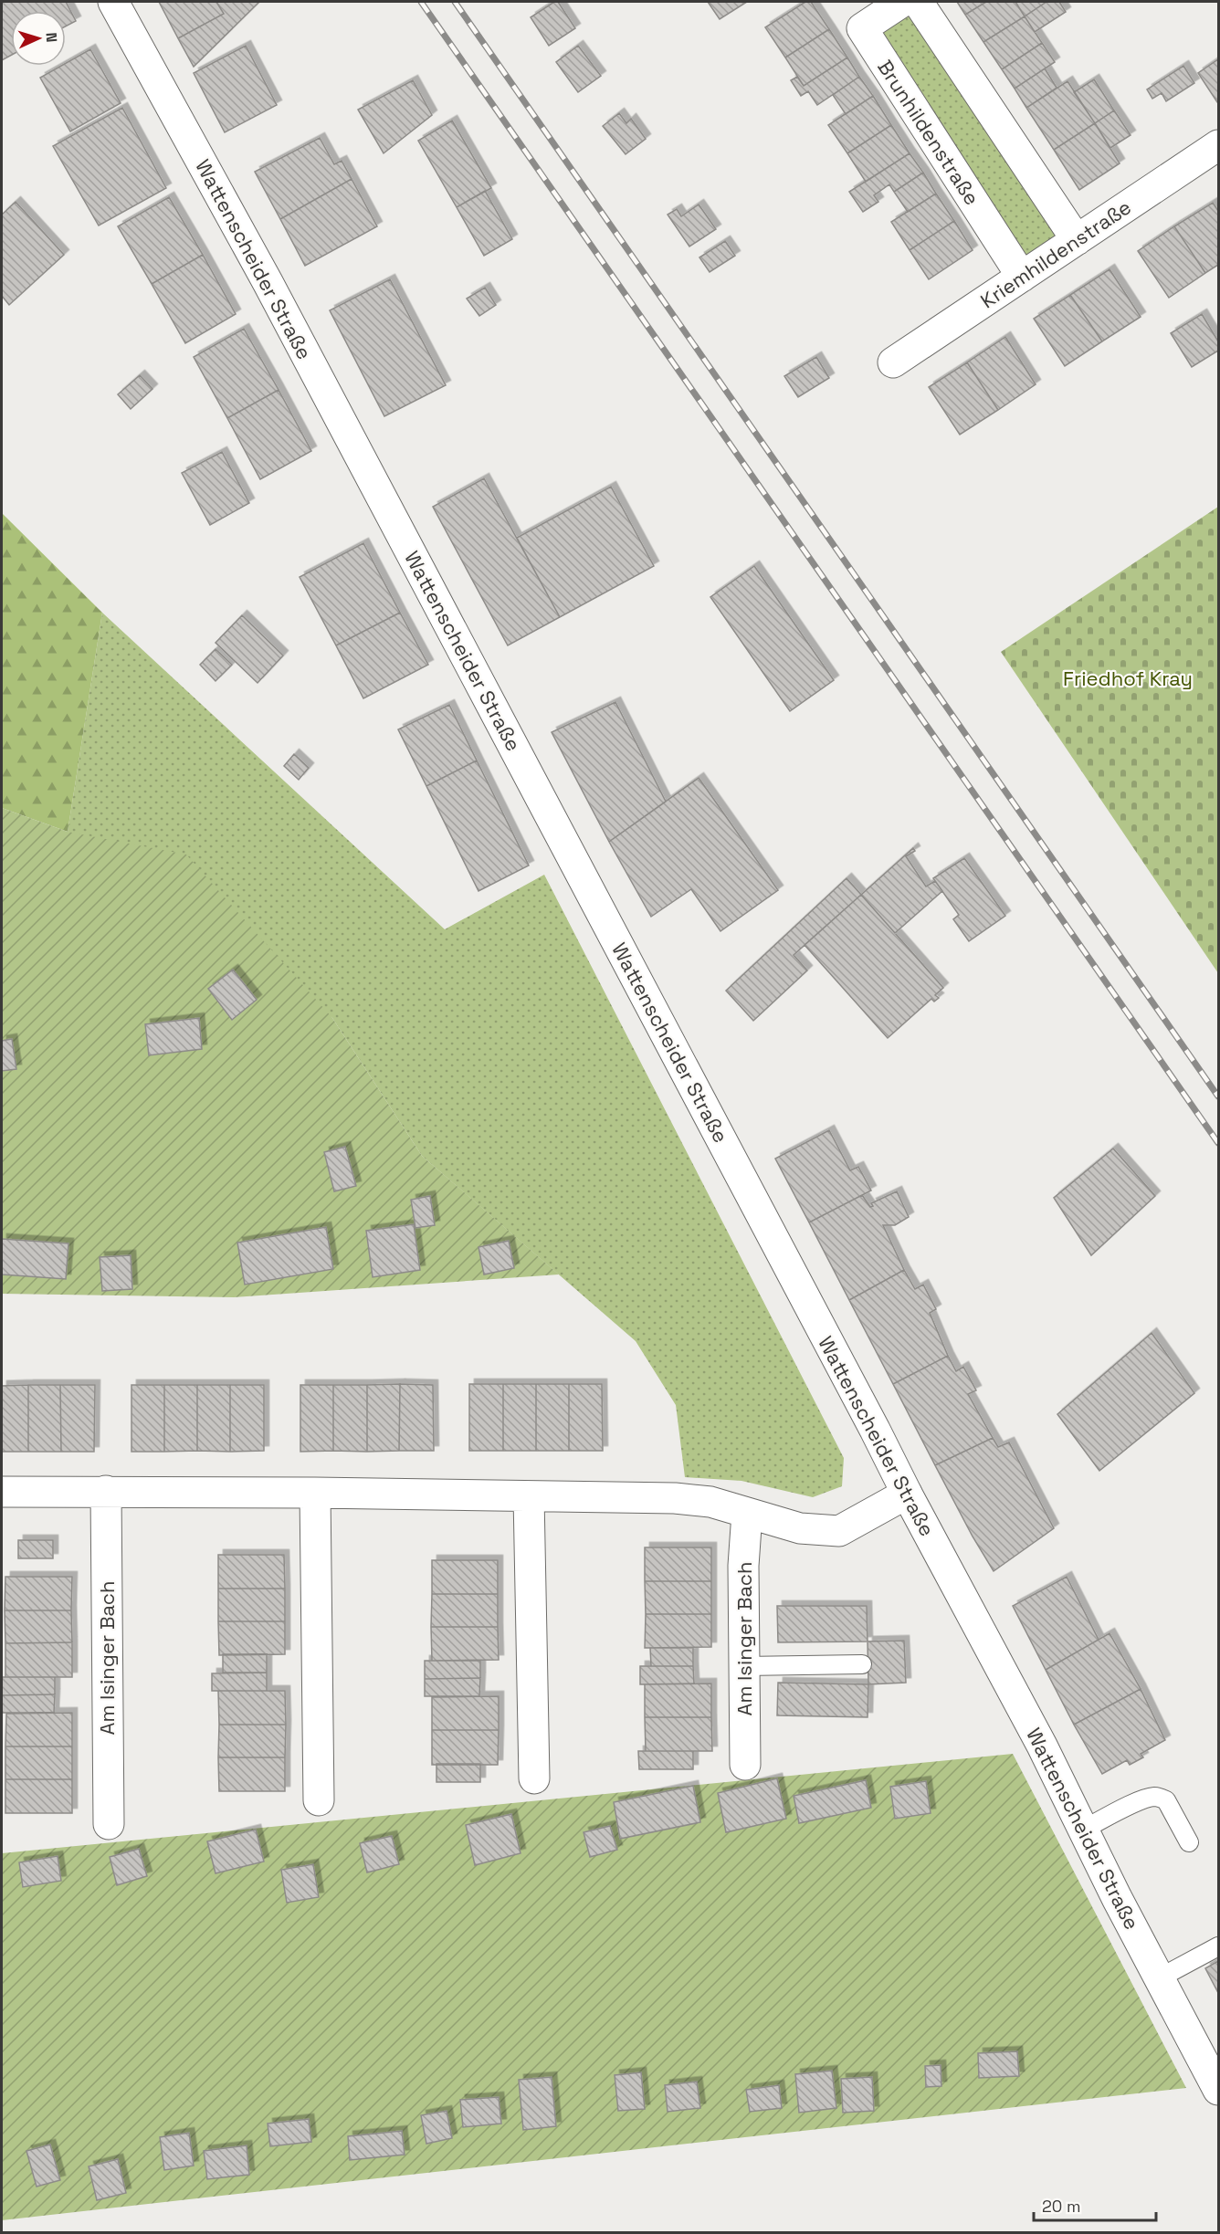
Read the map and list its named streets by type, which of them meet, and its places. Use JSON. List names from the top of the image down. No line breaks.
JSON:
{"streets":{"street":["Brunhildenstraße","Kriemhildenstraße","Wattenscheider Straße","Am Isinger Bach"]},"crossings":[["Brunhildenstraße","Kriemhildenstraße"]],"parks":["Friedhof Kray"],"scale_bar":"20 m","north":"right"}
